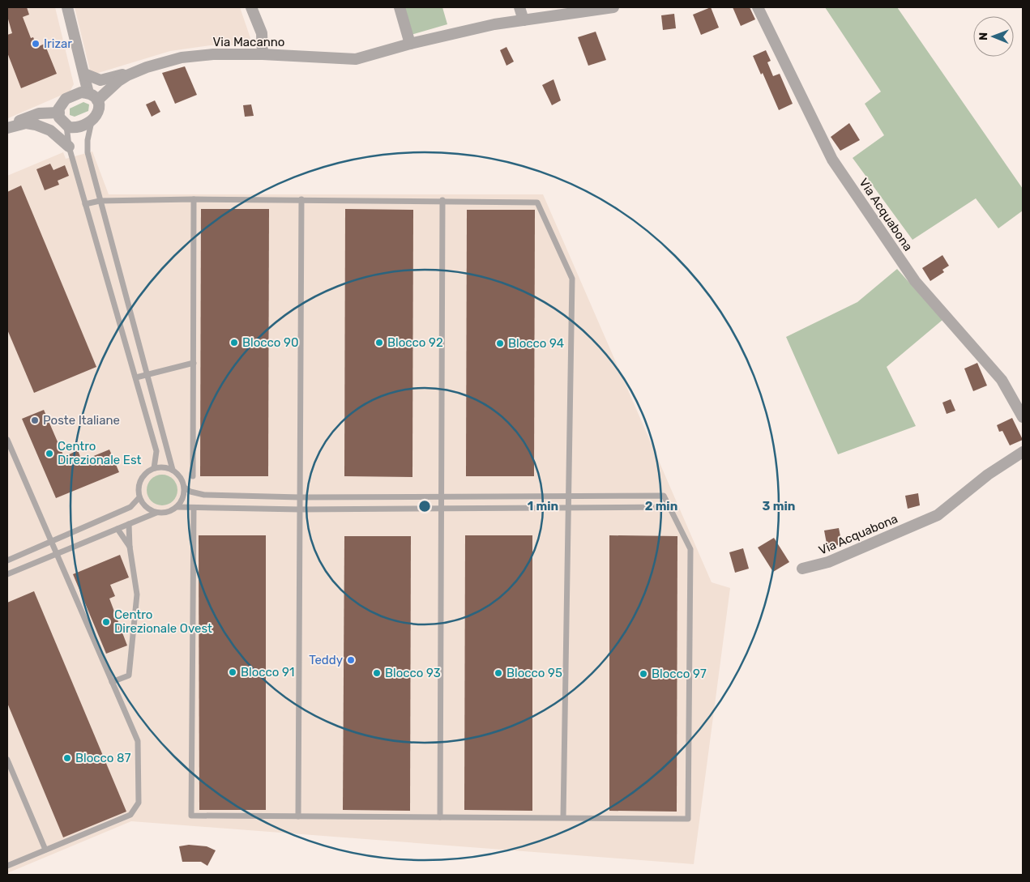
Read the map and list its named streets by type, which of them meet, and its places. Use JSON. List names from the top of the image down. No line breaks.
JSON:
{"streets":{"street":["Via Macanno","Via Acquabona"]},"places":["Irizar","Blocco 90","Blocco 92","Blocco 94","Poste Italiane","Centro Direzionale Est","Centro Direzionale Ovest","Teddy","Blocco 91","Blocco 93","Blocco 95","Blocco 97","Blocco 87"],"north":"left","rings":["1 min","2 min","3 min"]}
